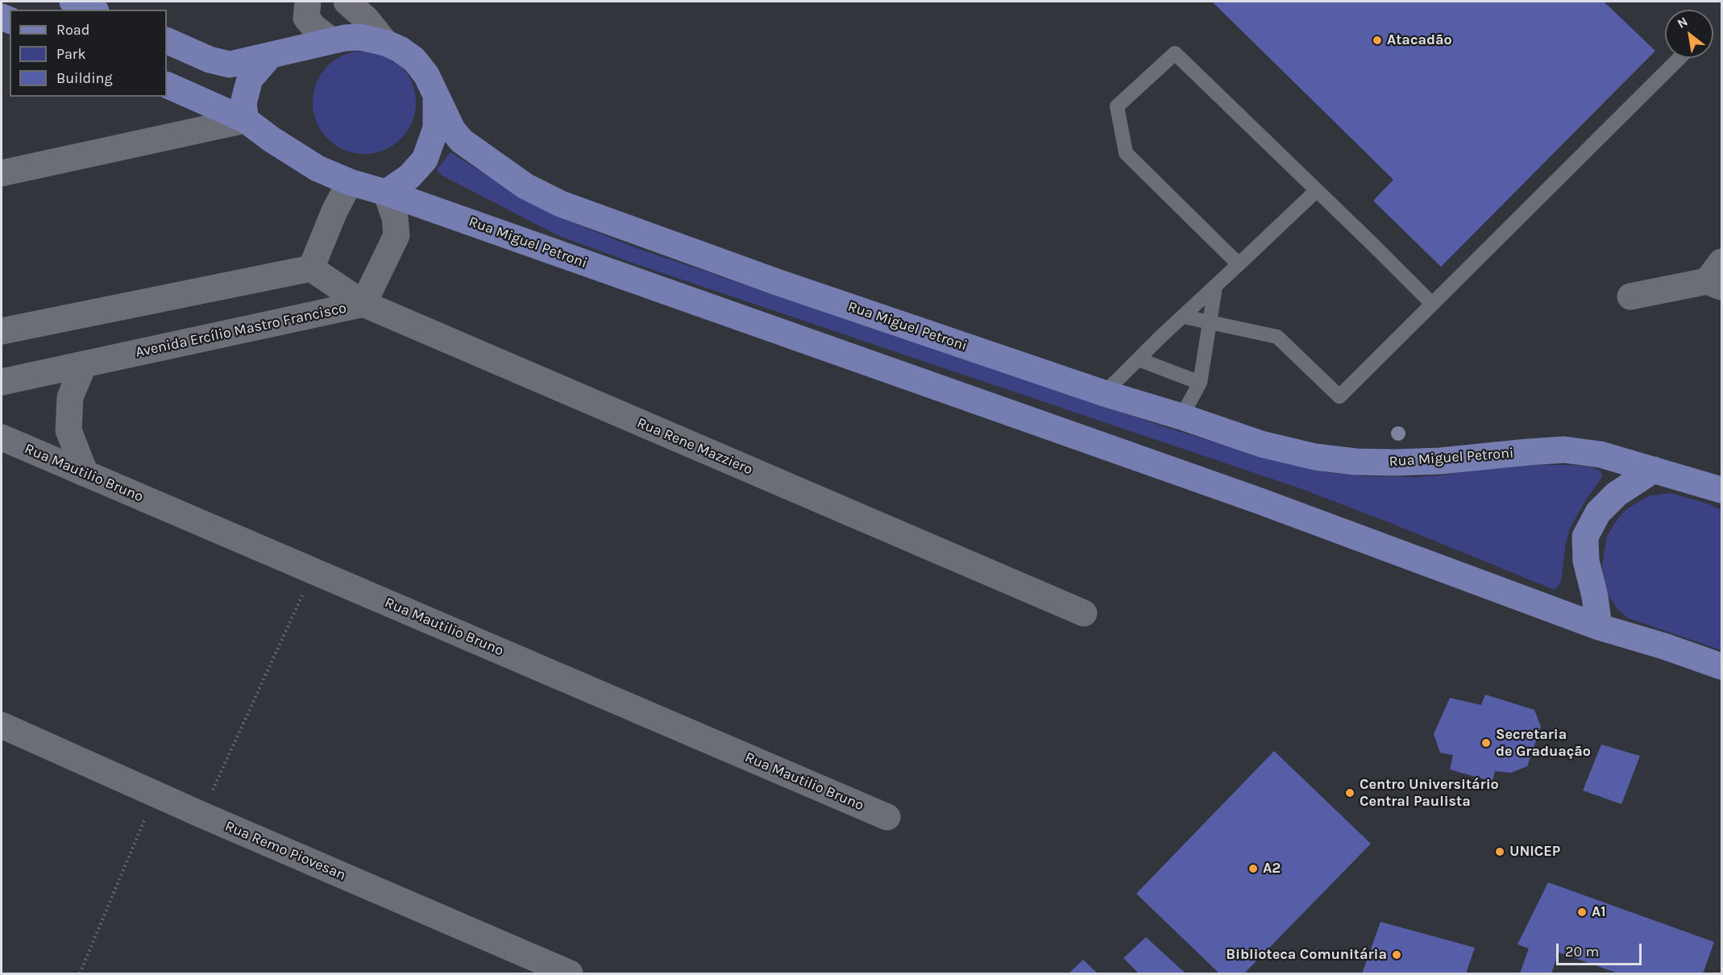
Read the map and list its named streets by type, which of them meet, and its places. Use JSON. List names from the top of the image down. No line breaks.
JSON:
{"streets":{"main road":["Rua Miguel Petroni"],"street":["Avenida Ercílio Mastro Francisco","Rua Rene Mazziero","Rua Mautilio Bruno","Rua Remo Piovesan"]},"crossings":[["Rua Miguel Petroni","Avenida Ercílio Mastro Francisco"],["Avenida Ercílio Mastro Francisco","Rua Rene Mazziero"]],"places":["Atacadão","Secretaria de Graduação","Centro Universitário Central Paulista","UNICEP","A2","A1","Biblioteca Comunitária"],"legend":["Road","Park","Building"],"scale_bar":"20 m","north":"top left"}
